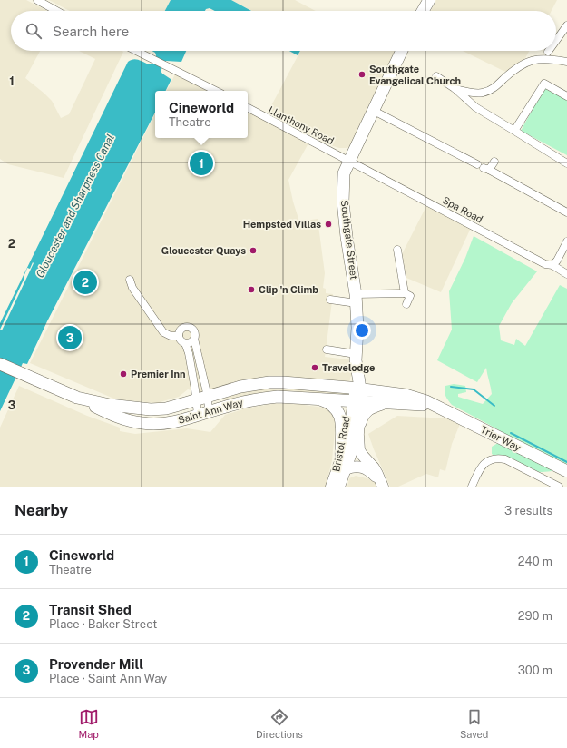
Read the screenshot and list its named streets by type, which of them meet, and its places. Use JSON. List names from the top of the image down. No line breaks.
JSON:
{"streets":{"main road":["Southgate Street","Saint Ann Way","Trier Way","Bristol Road"],"street":["Llanthony Road","Spa Road"]},"crossings":[["Llanthony Road","Spa Road"],["Llanthony Road","Southgate Street"],["Spa Road","Southgate Street"],["Southgate Street","Saint Ann Way"],["Southgate Street","Trier Way"],["Southgate Street","Bristol Road"],["Saint Ann Way","Trier Way"],["Saint Ann Way","Bristol Road"],["Trier Way","Bristol Road"]],"water":["Gloucester and Sharpness Canal"],"places":["Southgate Evangelical Church","Hempsted Villas","Gloucester Quays","Clip 'n Climb","Travelodge","Premier Inn"],"page":{"search":"Search here","popup":["Cineworld","Theatre"],"pins":["1","2","3"],"heading":["Nearby","3 results"],"list":[{"mark":"1","name":"Cineworld","note":"Theatre","value":"240 m"},{"mark":"2","name":"Transit Shed","note":"Place · Baker Street","value":"290 m"},{"mark":"3","name":"Provender Mill","note":"Place · Saint Ann Way","value":"300 m"}],"nav":["Map","Directions","Saved"]},"grid":{"rows":["1","2","3"]}}
